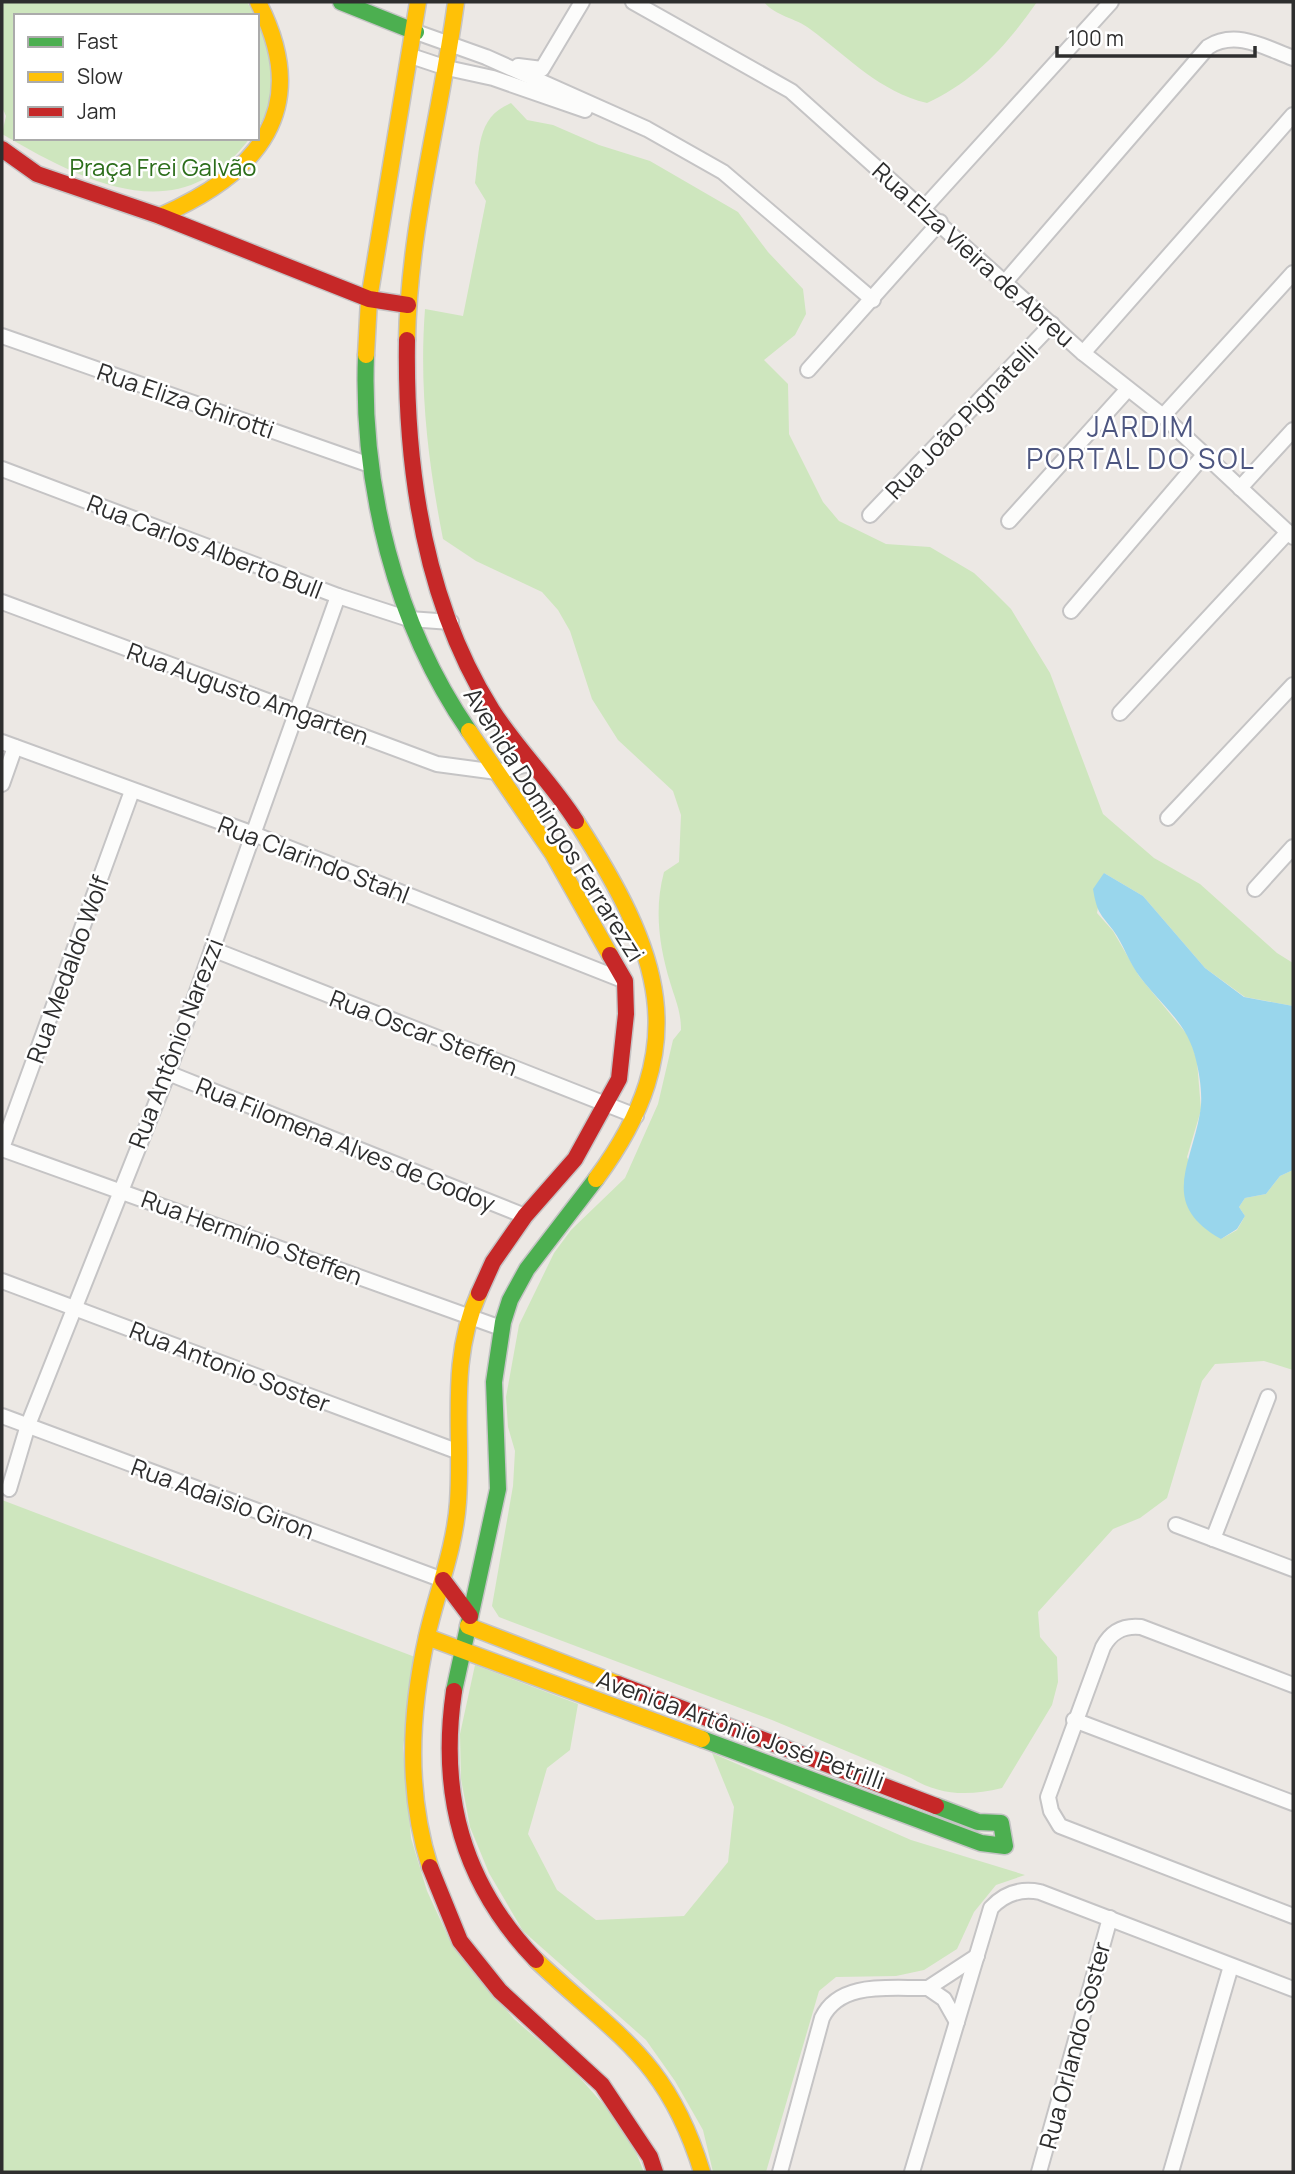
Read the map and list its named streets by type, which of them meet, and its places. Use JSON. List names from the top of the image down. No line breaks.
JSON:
{"streets":{"main road":["Avenida Domingos Ferrarezzi","Avenida Artônio José Petrilli"],"street":["Rua Elza Vieira de Abreu","Rua Eliza Ghirotti","Rua João Pignatelli","Rua Carlos Alberto Bull","Rua Augusto Amgarten","Rua Clarindo Stahl","Rua Medaldo Wolf","Rua Oscar Steffen","Rua Antônio Narezzi","Rua Filomena Alves de Godoy","Rua Hermínio Steffen","Rua Antonio Soster","Rua Adaisio Giron","Rua Orlando Soster"]},"crossings":[["Rua Elza Vieira de Abreu","Rua João Pignatelli"],["Rua Eliza Ghirotti","Avenida Domingos Ferrarezzi"],["Rua Carlos Alberto Bull","Avenida Domingos Ferrarezzi"],["Rua Carlos Alberto Bull","Rua Antônio Narezzi"],["Rua Augusto Amgarten","Avenida Domingos Ferrarezzi"],["Rua Augusto Amgarten","Rua Antônio Narezzi"],["Avenida Domingos Ferrarezzi","Rua Clarindo Stahl"],["Avenida Domingos Ferrarezzi","Rua Oscar Steffen"],["Avenida Domingos Ferrarezzi","Rua Filomena Alves de Godoy"],["Avenida Domingos Ferrarezzi","Rua Hermínio Steffen"],["Avenida Domingos Ferrarezzi","Rua Antonio Soster"],["Avenida Domingos Ferrarezzi","Rua Adaisio Giron"],["Avenida Domingos Ferrarezzi","Avenida Artônio José Petrilli"],["Rua Clarindo Stahl","Rua Medaldo Wolf"],["Rua Clarindo Stahl","Rua Antônio Narezzi"],["Rua Medaldo Wolf","Rua Hermínio Steffen"],["Rua Oscar Steffen","Rua Antônio Narezzi"],["Rua Antônio Narezzi","Rua Filomena Alves de Godoy"],["Rua Antônio Narezzi","Rua Hermínio Steffen"],["Rua Antônio Narezzi","Rua Antonio Soster"],["Rua Antônio Narezzi","Rua Adaisio Giron"]],"districts":["JARDIM PORTAL DO SOL"],"parks":["Praça Frei Galvão"],"legend":["Fast","Slow","Jam"],"scale_bar":"100 m"}
